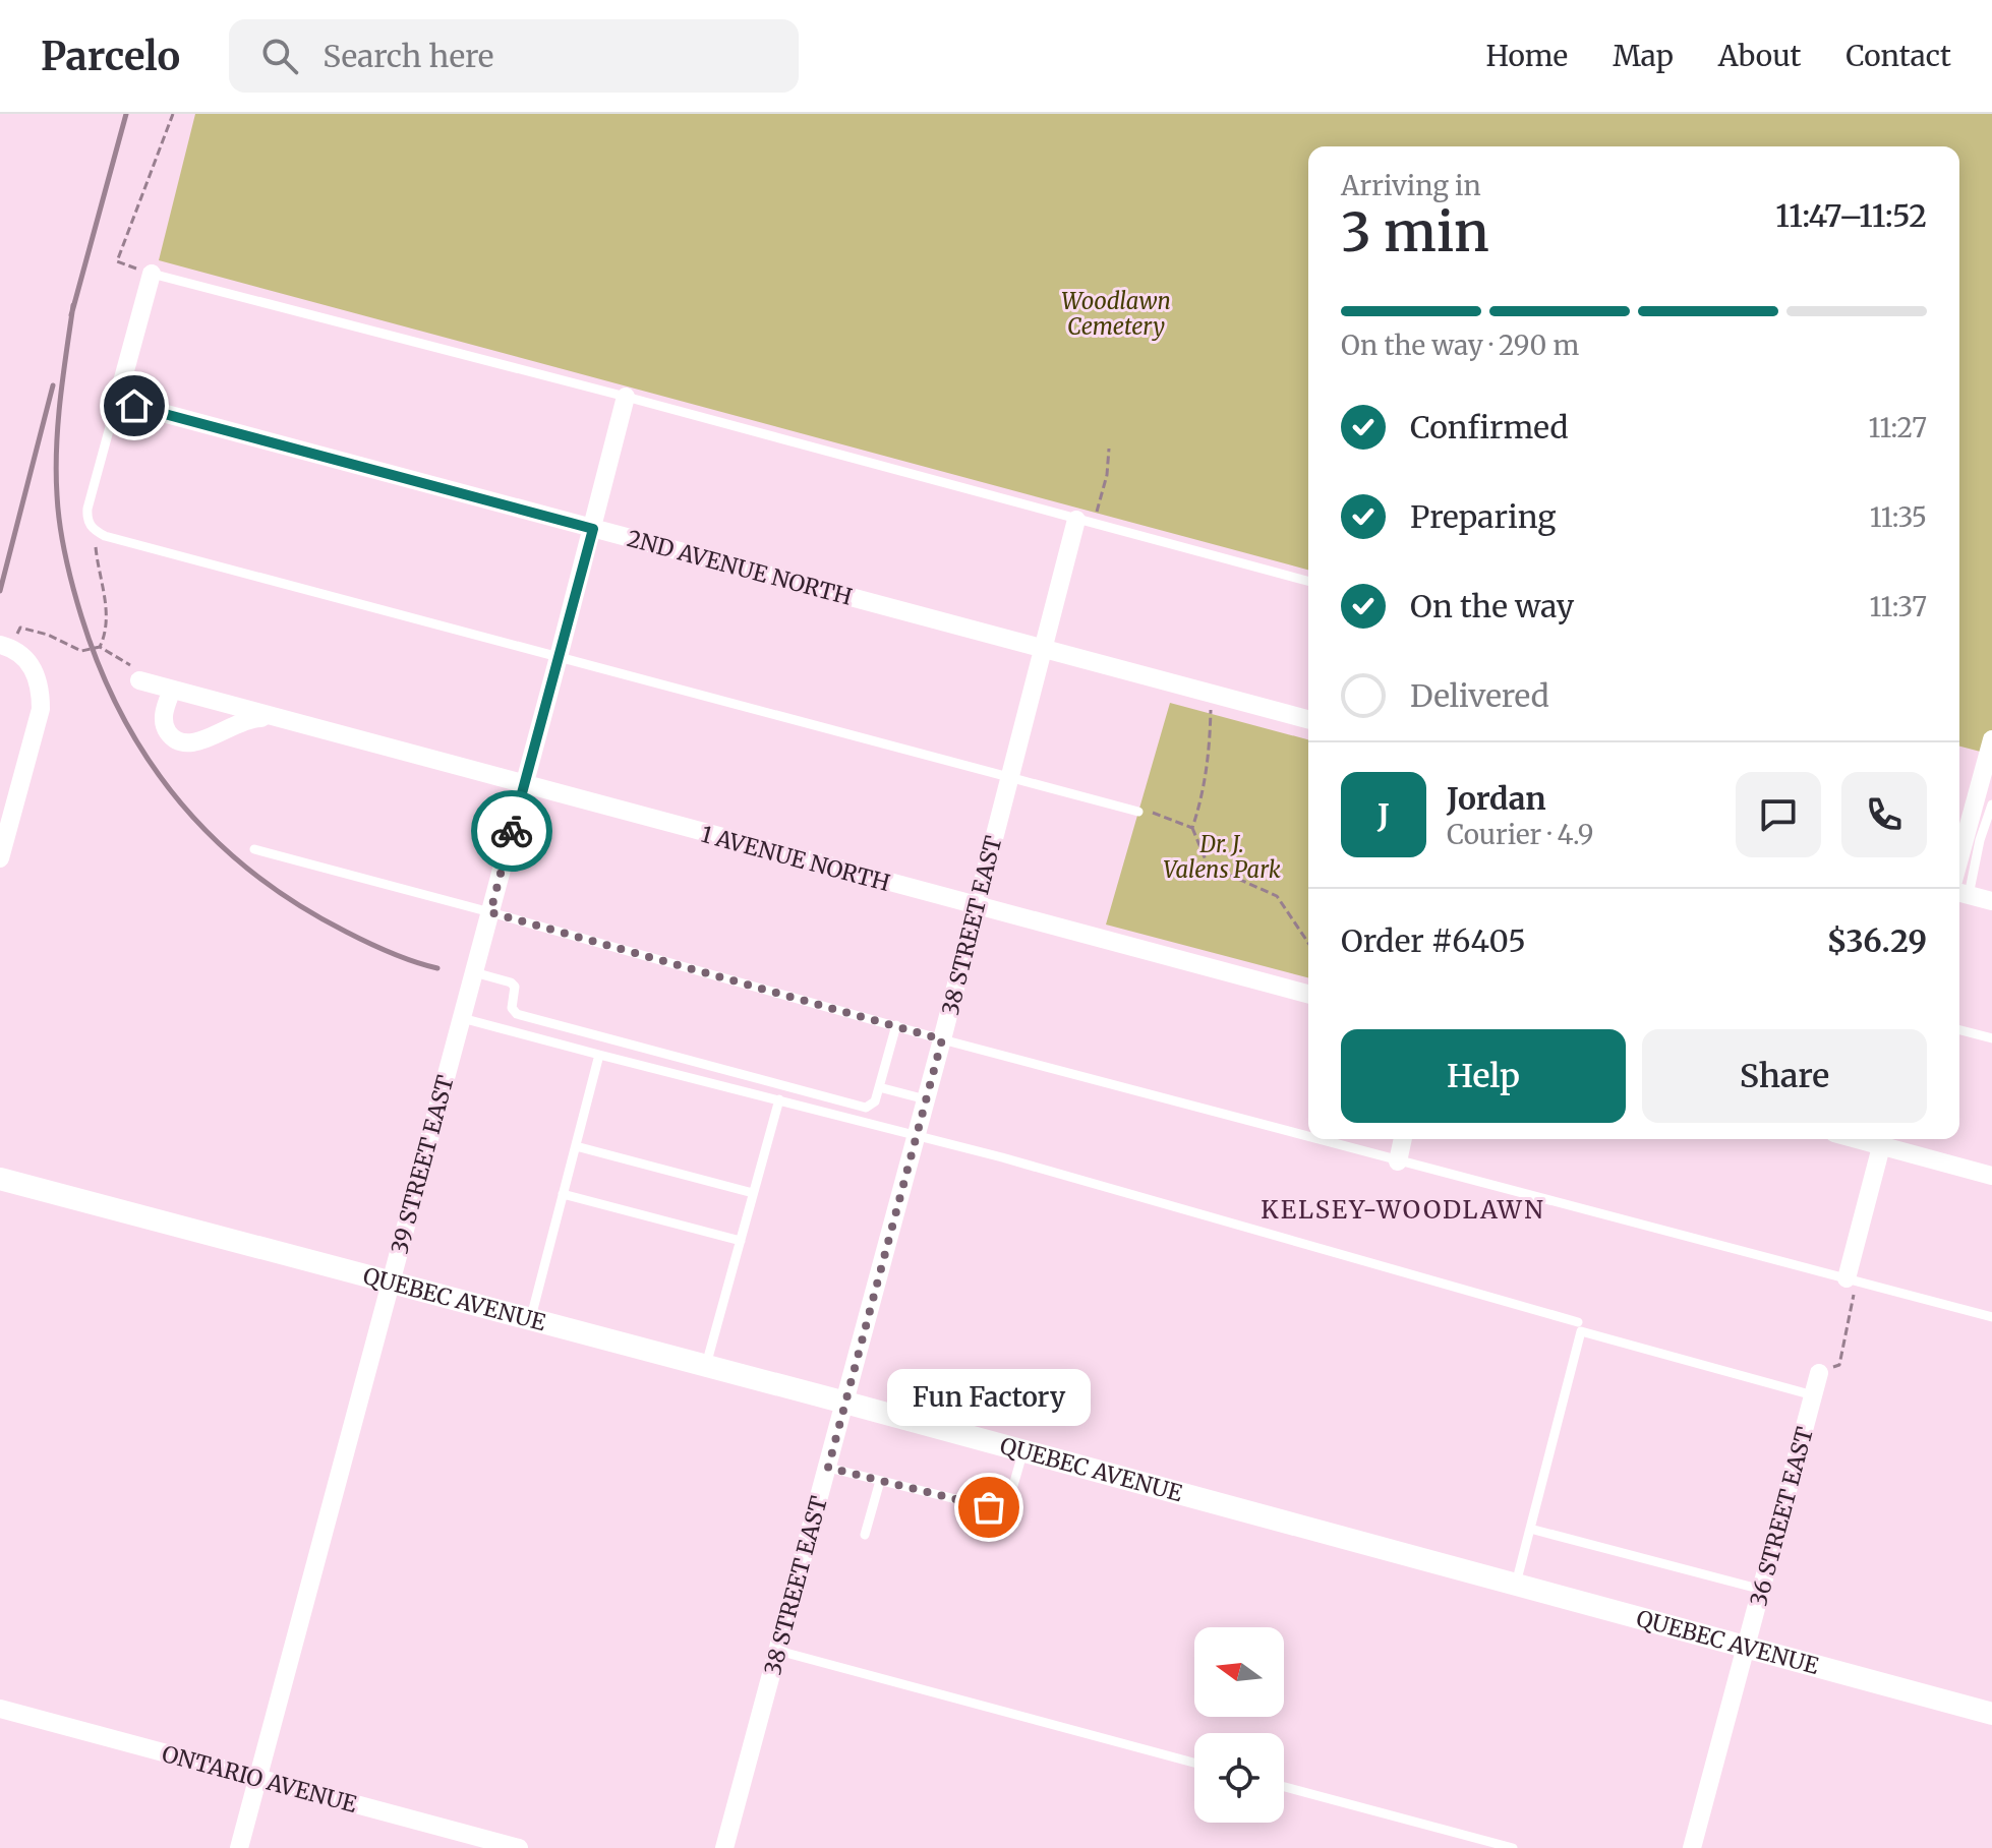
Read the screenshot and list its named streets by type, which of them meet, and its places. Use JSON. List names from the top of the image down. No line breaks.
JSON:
{"streets":{"street":["2ND AVENUE NORTH","1 AVENUE NORTH","38 STREET EAST","39 STREET EAST","QUEBEC AVENUE","36 STREET EAST","ONTARIO AVENUE"]},"crossings":[["2ND AVENUE NORTH","38 STREET EAST"],["2ND AVENUE NORTH","39 STREET EAST"],["1 AVENUE NORTH","38 STREET EAST"],["1 AVENUE NORTH","39 STREET EAST"],["38 STREET EAST","QUEBEC AVENUE"],["39 STREET EAST","QUEBEC AVENUE"],["39 STREET EAST","ONTARIO AVENUE"],["QUEBEC AVENUE","36 STREET EAST"]],"districts":["KELSEY-WOODLAWN"],"parks":["Woodlawn Cemetery","Dr. J. Valens Park"],"places":["Fun Factory"],"north":"left","page":{"header":"Parcelo","search":"Search here","nav":["Home","Map","About","Contact"],"heading":["3 min","Arriving in","11:47–11:52"],"panel":["Jordan","Courier · 4.9","Order #6405","$36.29"],"bar":"On the way · 290 m","list":[["Confirmed","11:27"],["Preparing","11:35"],["On the way","11:37"],"Delivered"],"round":"J","buttons":["Help","Share"],"bubble":"Fun Factory"}}
